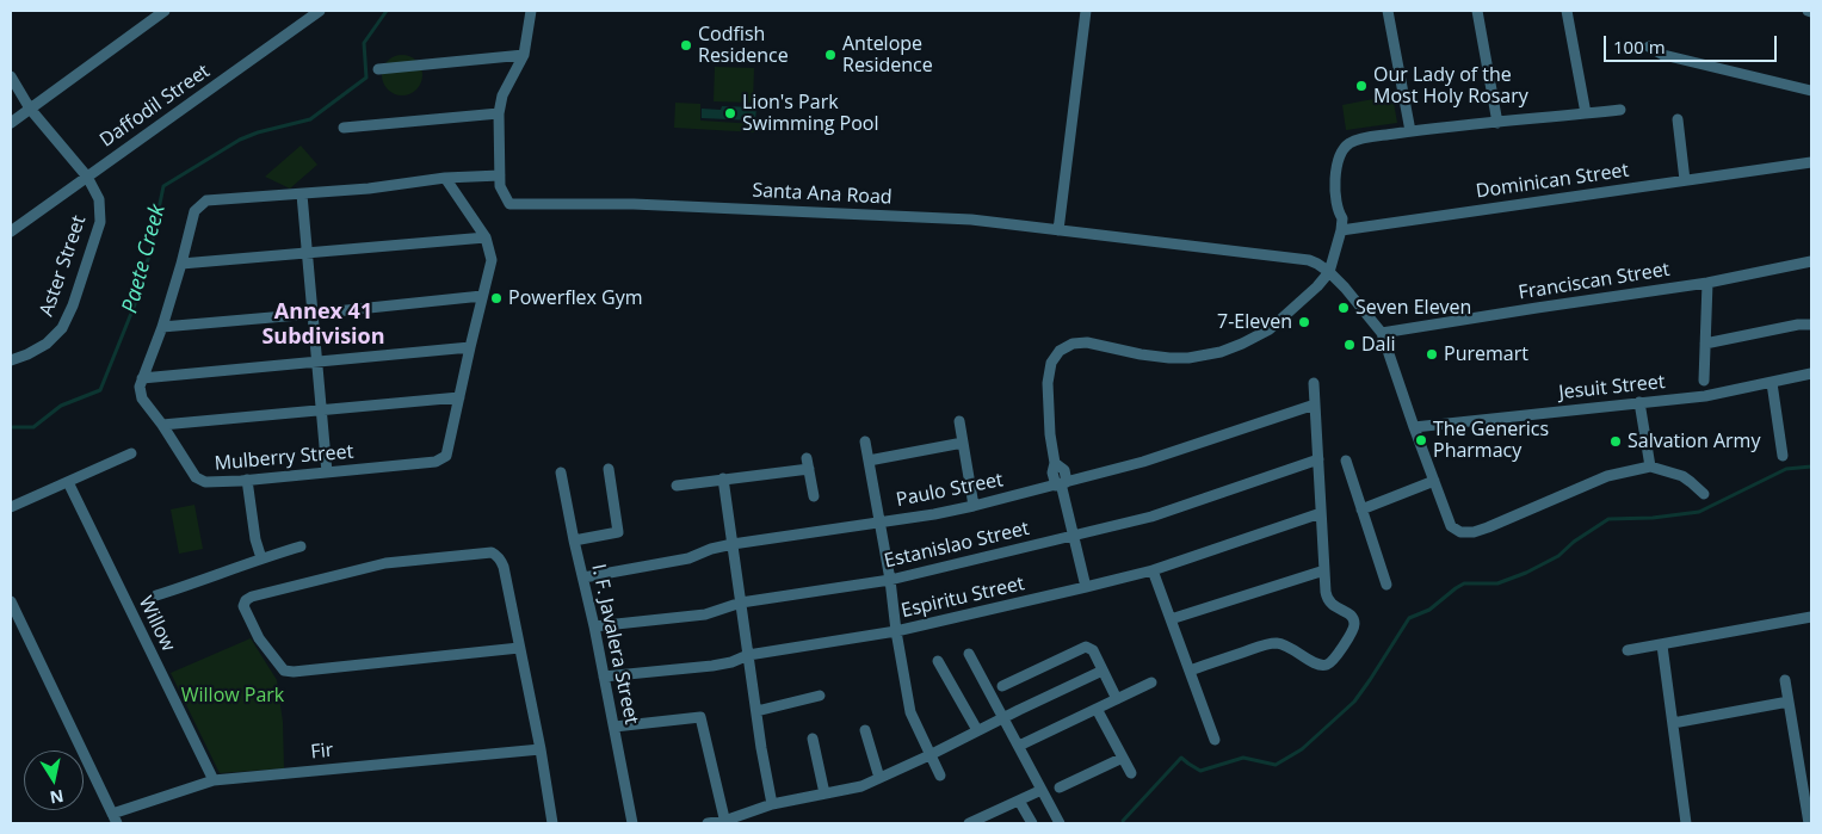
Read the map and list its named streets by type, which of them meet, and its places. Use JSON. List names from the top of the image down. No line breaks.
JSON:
{"streets":{"street":["Daffodil Street","Dominican Street","Santa Ana Road","Aster Street","Franciscan Street","Jesuit Street","Mulberry Street","Paulo Street","Estanislao Street","Espiritu Street","Willow","I. F. Javalera Street","Fir"]},"crossings":[["Daffodil Street","Aster Street"],["Paulo Street","I. F. Javalera Street"],["Estanislao Street","I. F. Javalera Street"],["Espiritu Street","I. F. Javalera Street"],["Willow","Fir"]],"districts":["Annex 41 Subdivision"],"water":["Paete Creek"],"parks":["Willow Park"],"places":["Codfish Residence","Antelope Residence","Our Lady of the Most Holy Rosary","Lion's Park Swimming Pool","Powerflex Gym","Seven Eleven","7-Eleven","Dali","Puremart","The Generics Pharmacy","Salvation Army"],"scale_bar":"100 m","north":"bottom"}
